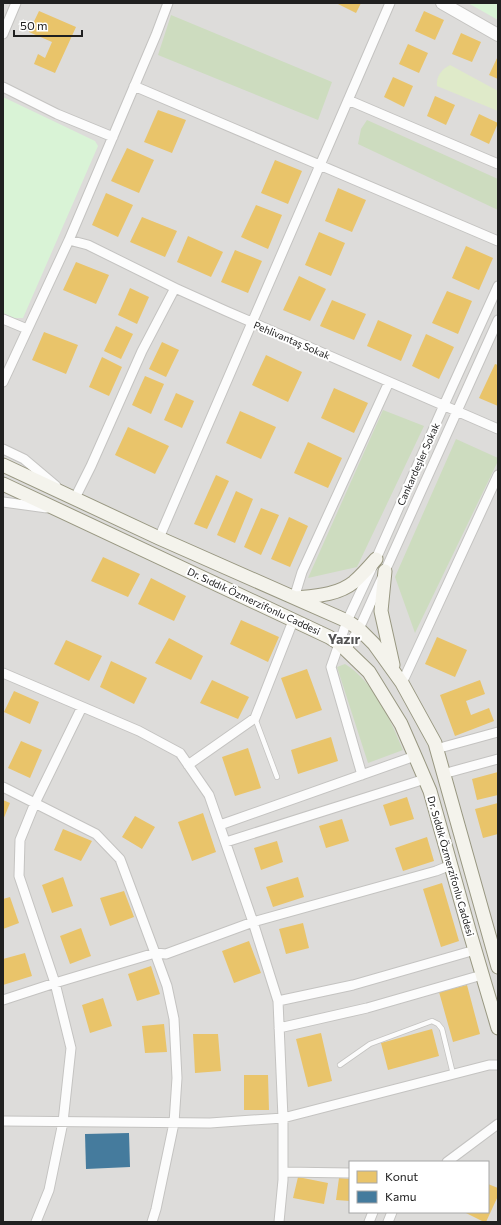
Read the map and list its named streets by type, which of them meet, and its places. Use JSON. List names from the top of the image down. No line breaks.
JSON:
{"streets":{"main road":["Dr. Sıddık Özmerzifonlu Caddesi"],"street":["Pehlivantaş Sokak","Cankardeşler Sokak"]},"crossings":[["Pehlivantaş Sokak","Cankardeşler Sokak"],["Cankardeşler Sokak","Dr. Sıddık Özmerzifonlu Caddesi"]],"districts":["Yazır"],"legend":["Konut","Kamu"],"scale_bar":"50 m"}
